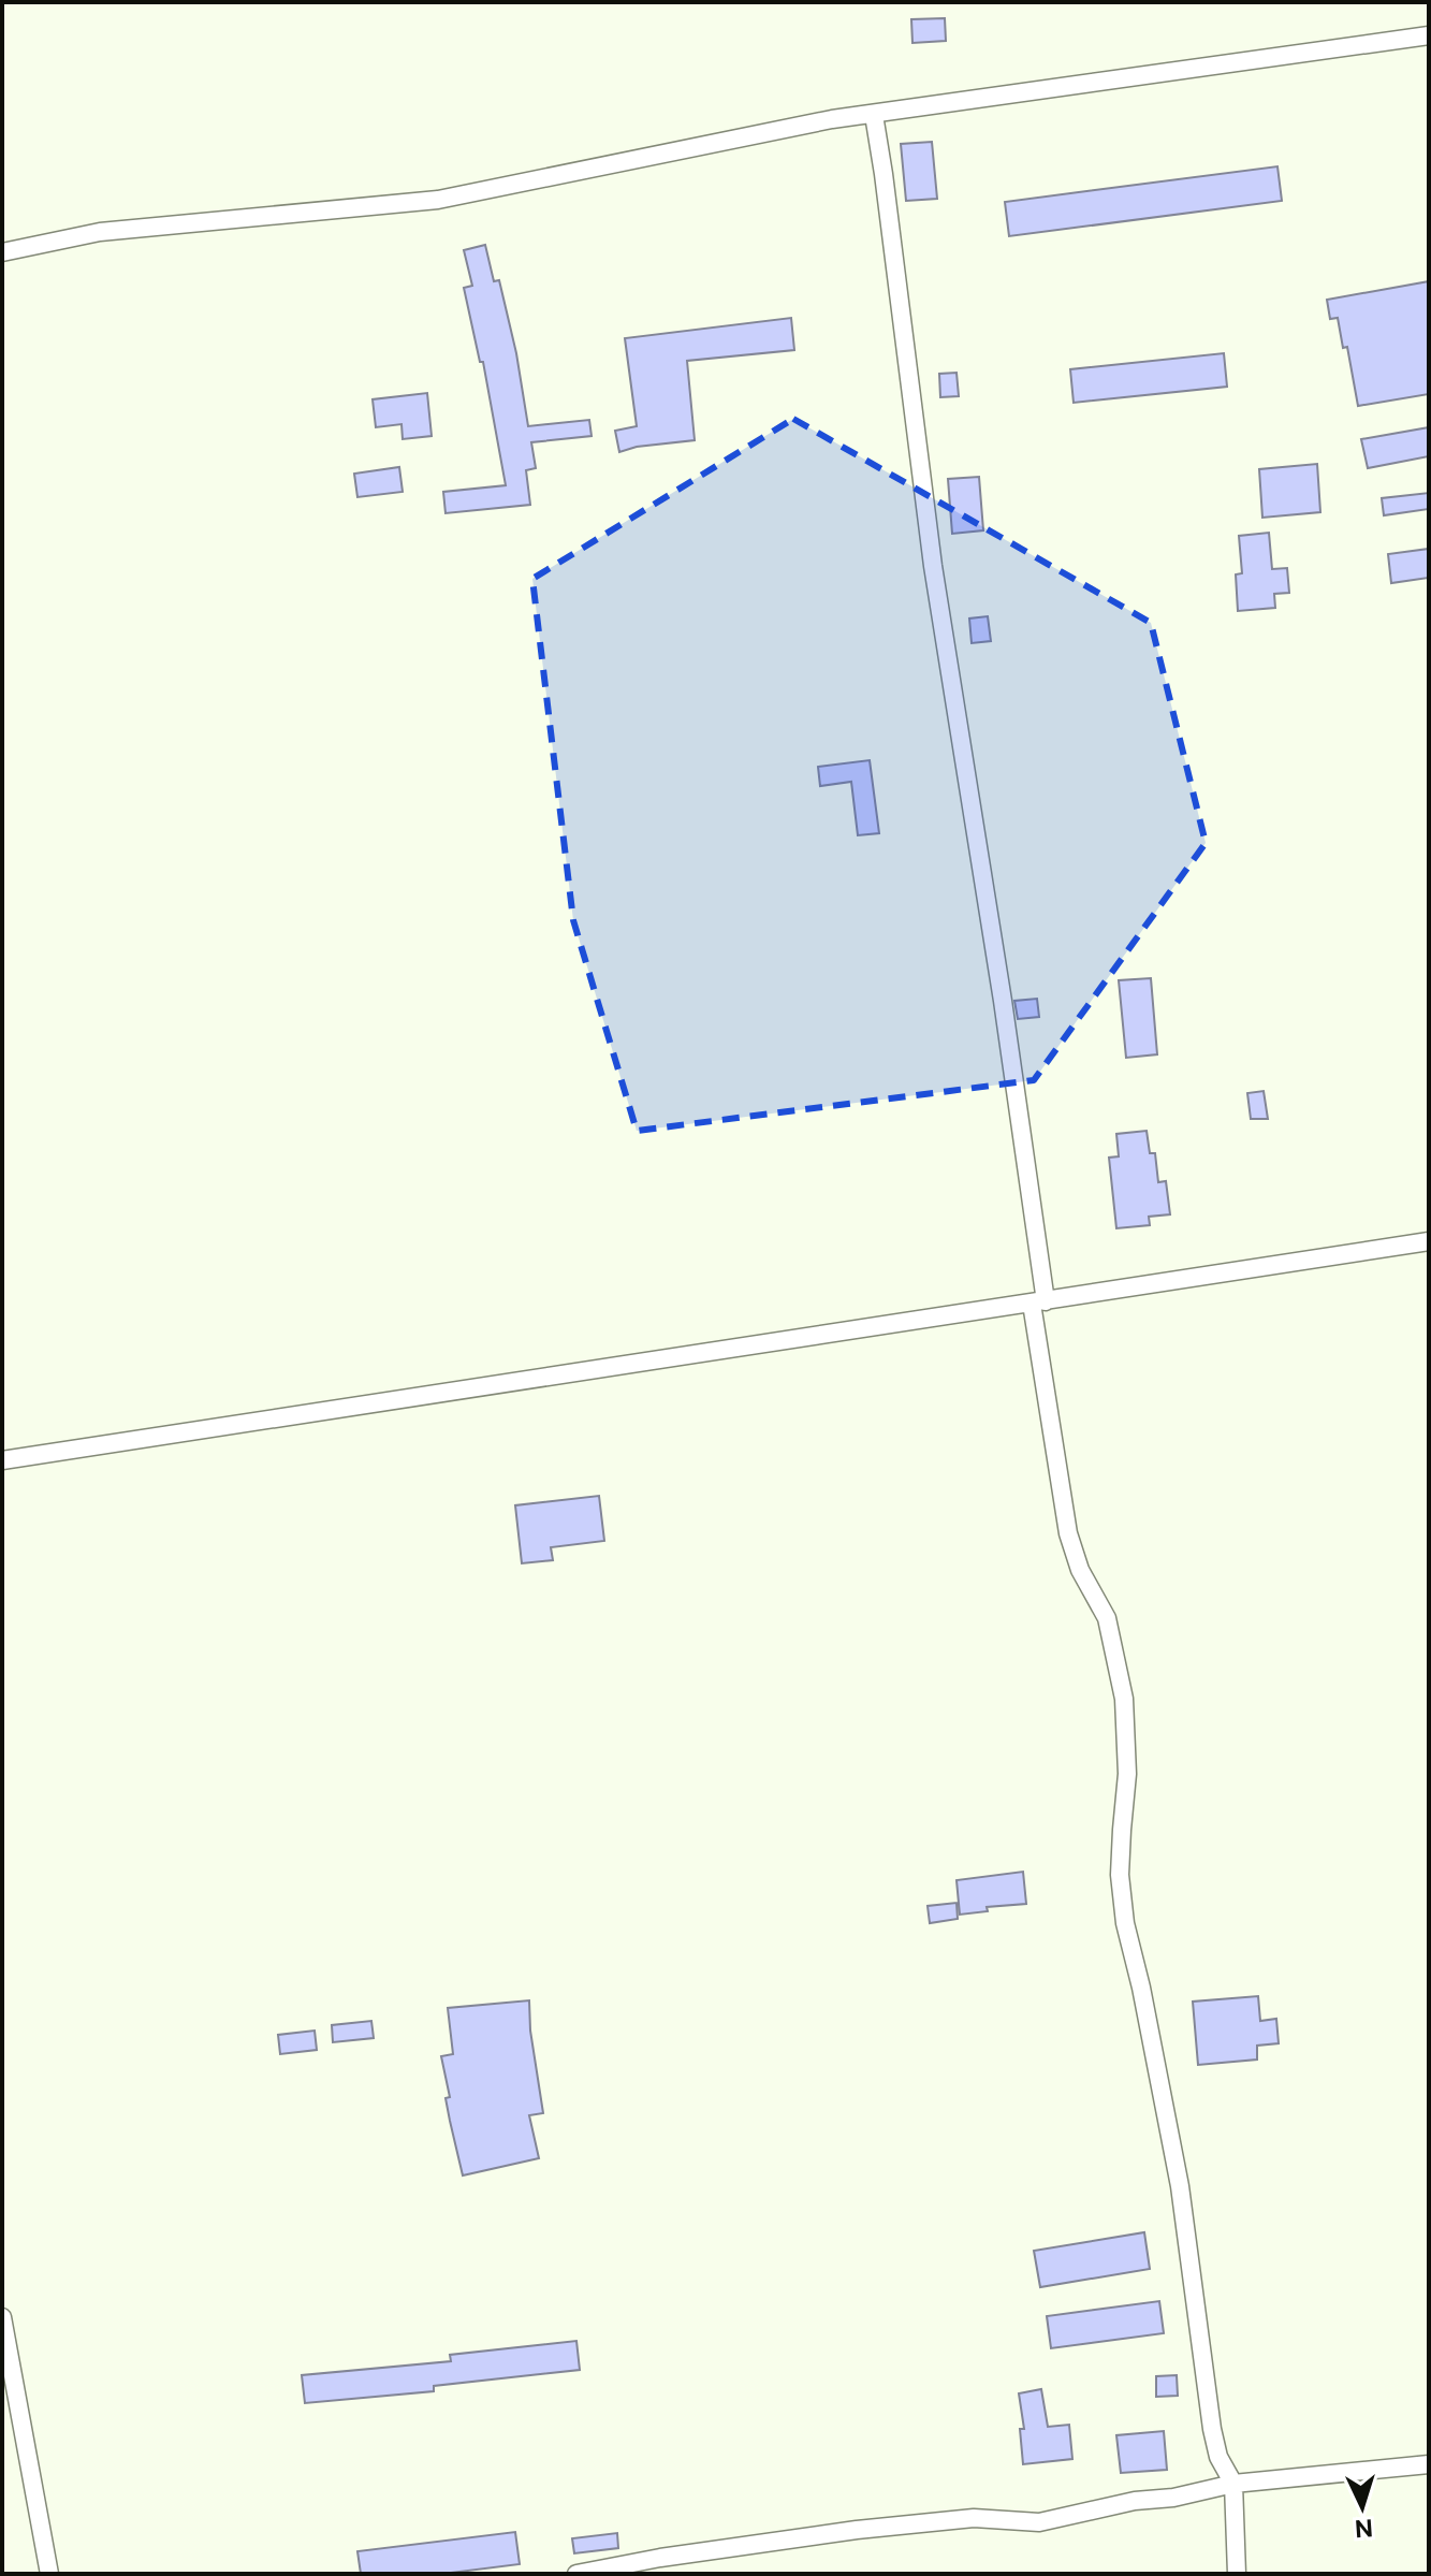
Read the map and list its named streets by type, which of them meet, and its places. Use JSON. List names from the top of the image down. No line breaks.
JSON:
{"north":"bottom"}
